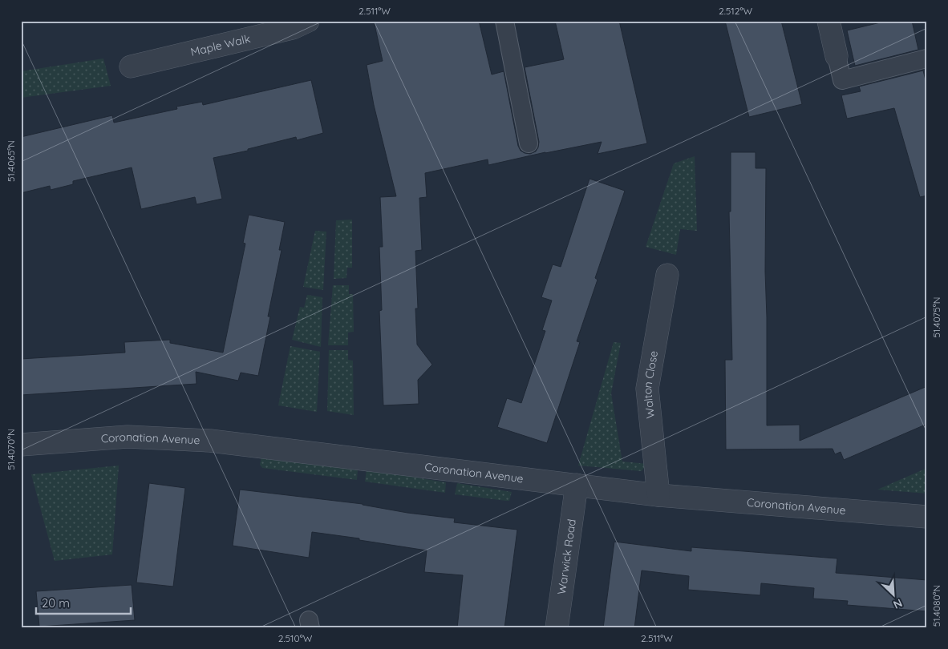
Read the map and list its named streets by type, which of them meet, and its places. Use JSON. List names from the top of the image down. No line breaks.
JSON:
{"streets":{"street":["Maple Walk","Walton Close","Coronation Avenue","Warwick Road"]},"crossings":[["Walton Close","Coronation Avenue"],["Coronation Avenue","Warwick Road"]],"scale_bar":"20 m","north":"bottom right","coordinates":["2.511°W","2.512°W","51.4065°N","51.4075°N","51.4070°N","51.4080°N","2.510°W"]}
